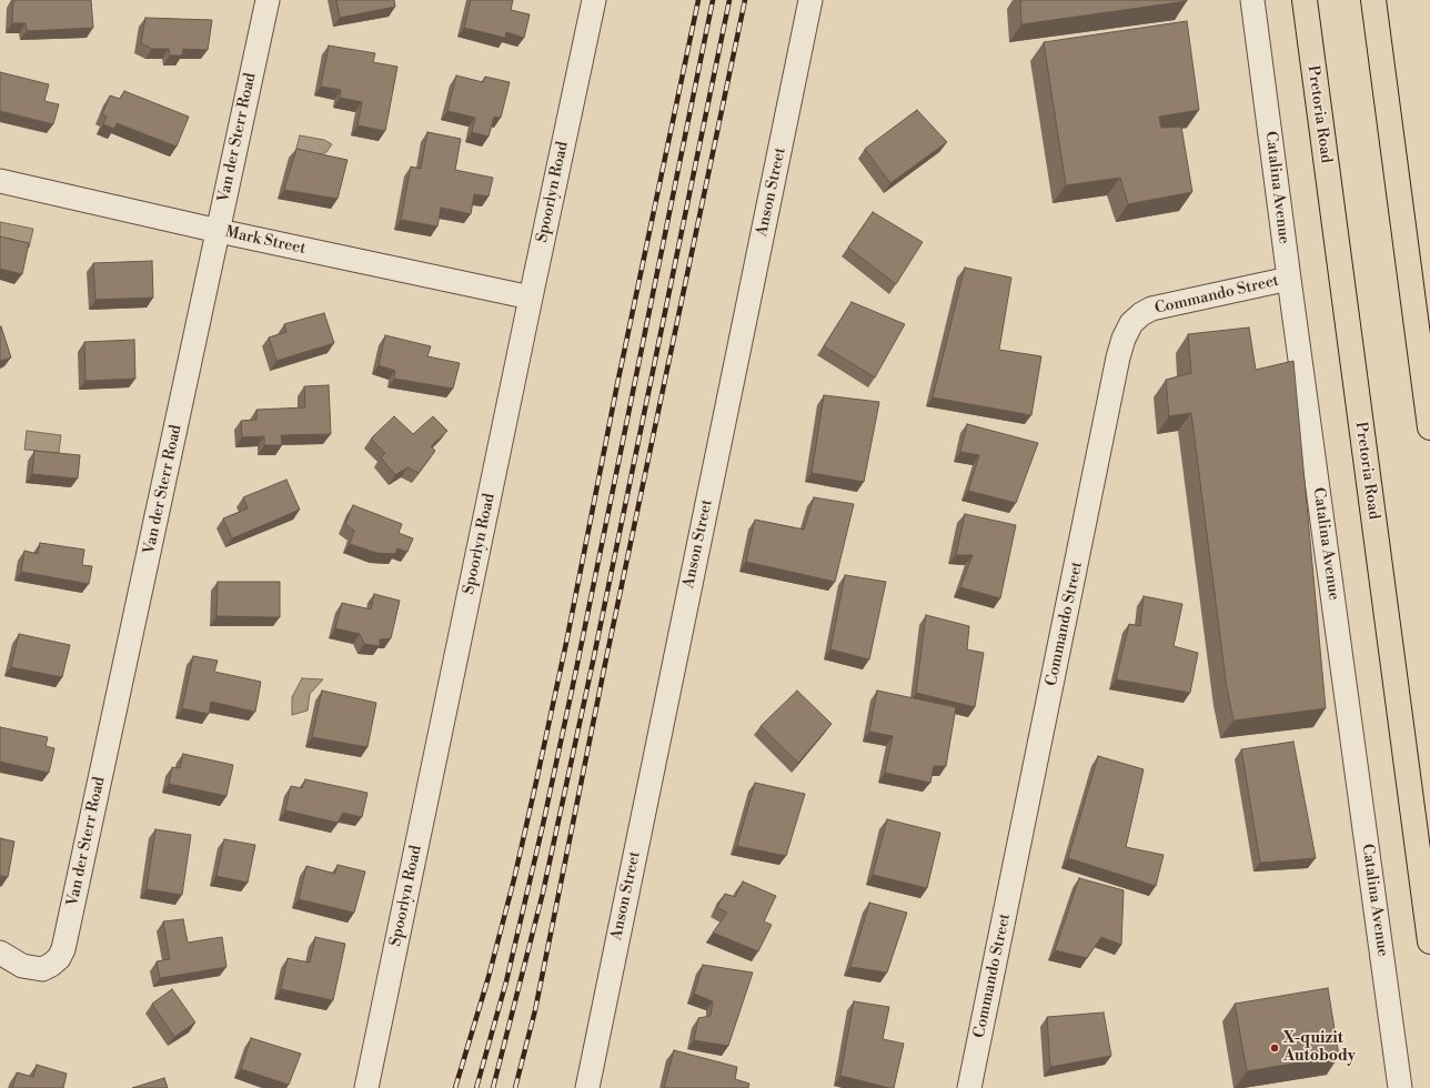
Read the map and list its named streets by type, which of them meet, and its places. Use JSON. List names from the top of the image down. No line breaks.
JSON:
{"streets":{"main road":["Pretoria Road"],"street":["Van der Sterr Road","Catalina Avenue","Spoorlyn Road","Anson Street","Mark Street","Commando Street"]},"crossings":[["Van der Sterr Road","Mark Street"],["Catalina Avenue","Commando Street"],["Spoorlyn Road","Mark Street"]],"places":["X-quizit Autobody"]}
